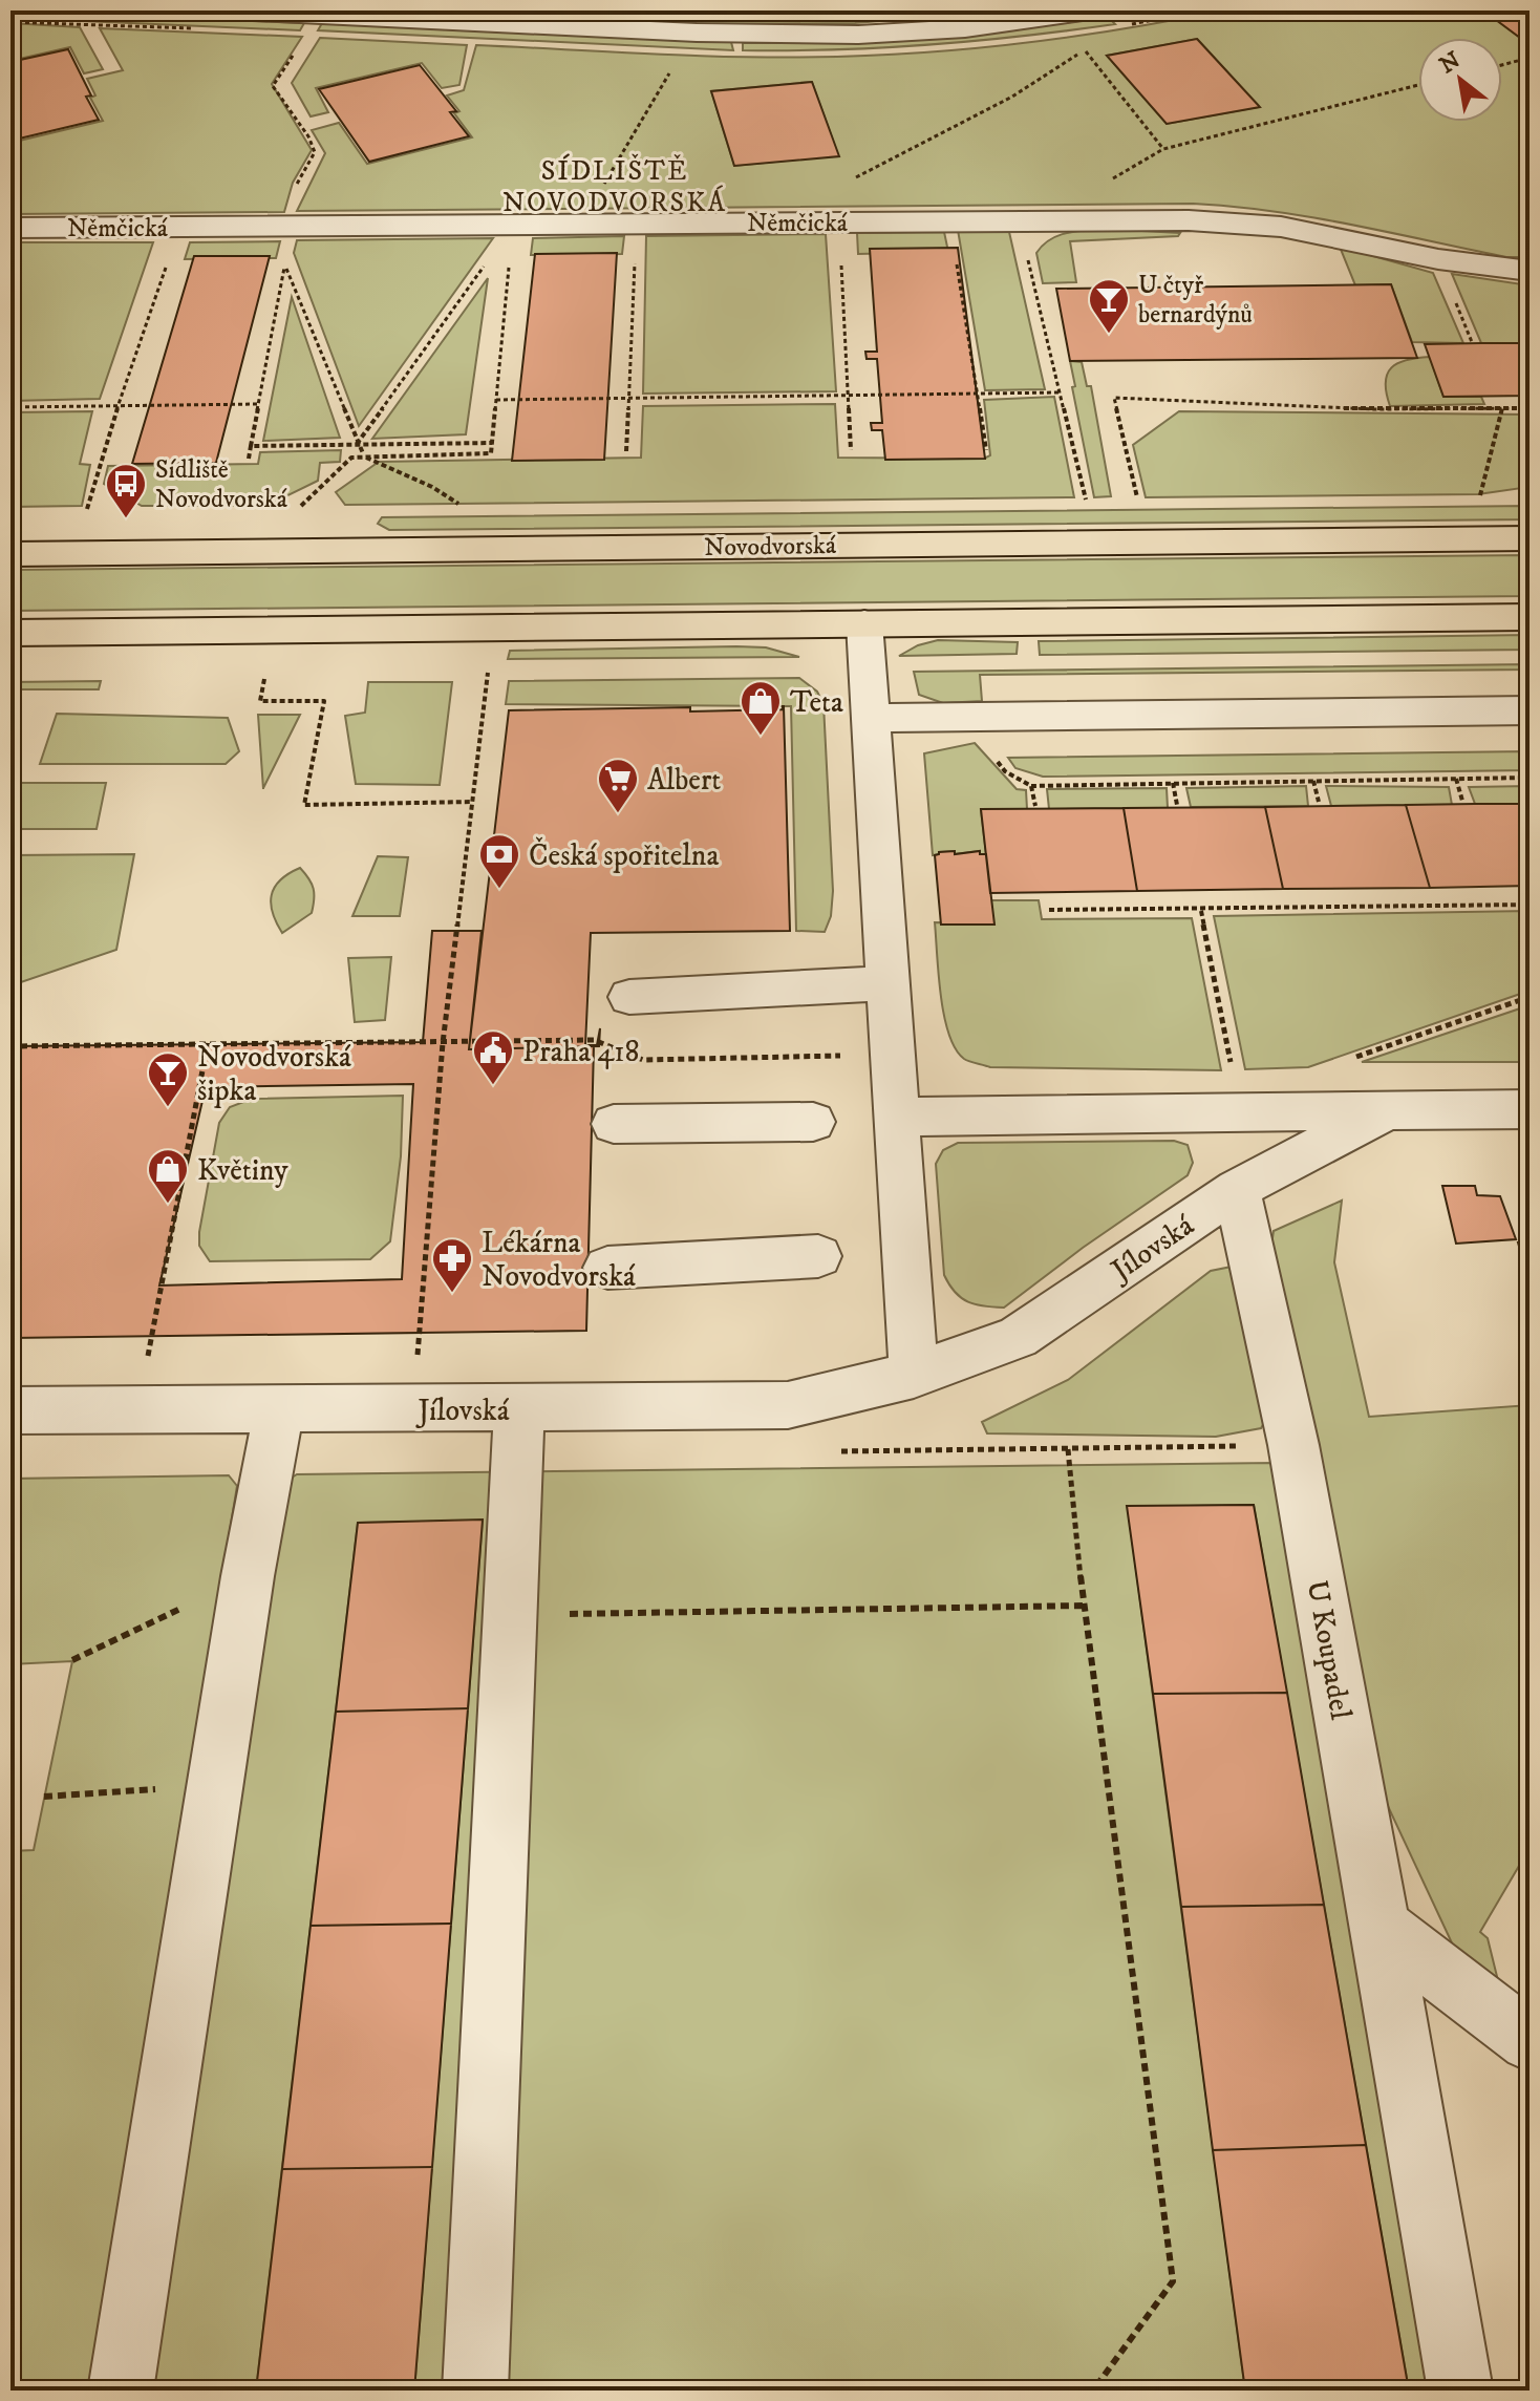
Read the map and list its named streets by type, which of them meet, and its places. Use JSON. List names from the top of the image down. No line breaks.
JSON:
{"streets":{"main road":["Novodvorská"],"street":["Němčická","Jílovská","U Koupadel"]},"crossings":[["Jílovská","U Koupadel"]],"districts":["SÍDLIŠTĚ NOVODVORSKÁ"],"places":{"bar":["U čtyř bernardýnů","Novodvorská šipka"],"bus stop":["Sídliště Novodvorská"],"shop":["Teta","Květiny"],"supermarket":["Albert"],"bank":["Česká spořitelna"],"public building":["Praha 418"],"pharmacy":["Lékárna Novodvorská"]},"north":"top left"}
